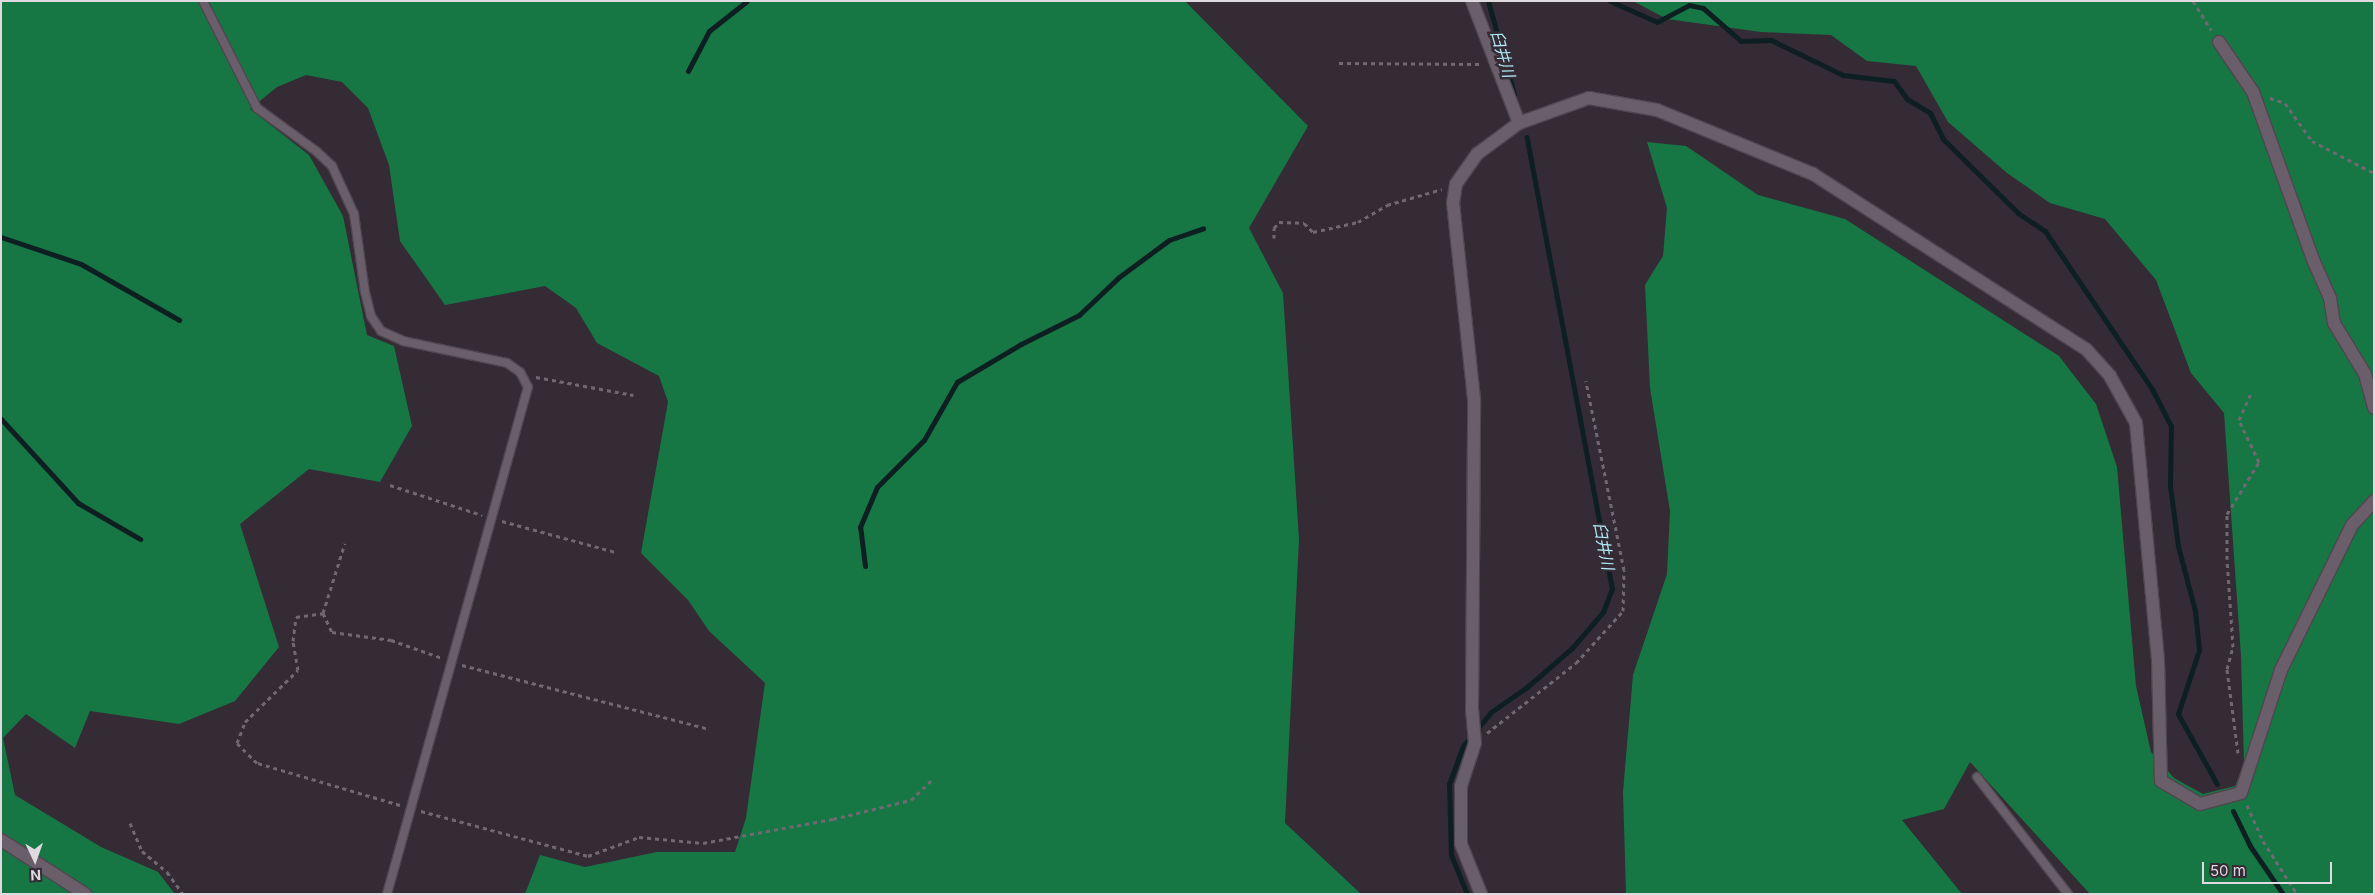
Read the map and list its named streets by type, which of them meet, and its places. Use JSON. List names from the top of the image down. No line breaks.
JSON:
{"water":["臼井川"],"scale_bar":"50 m","north":"bottom"}
